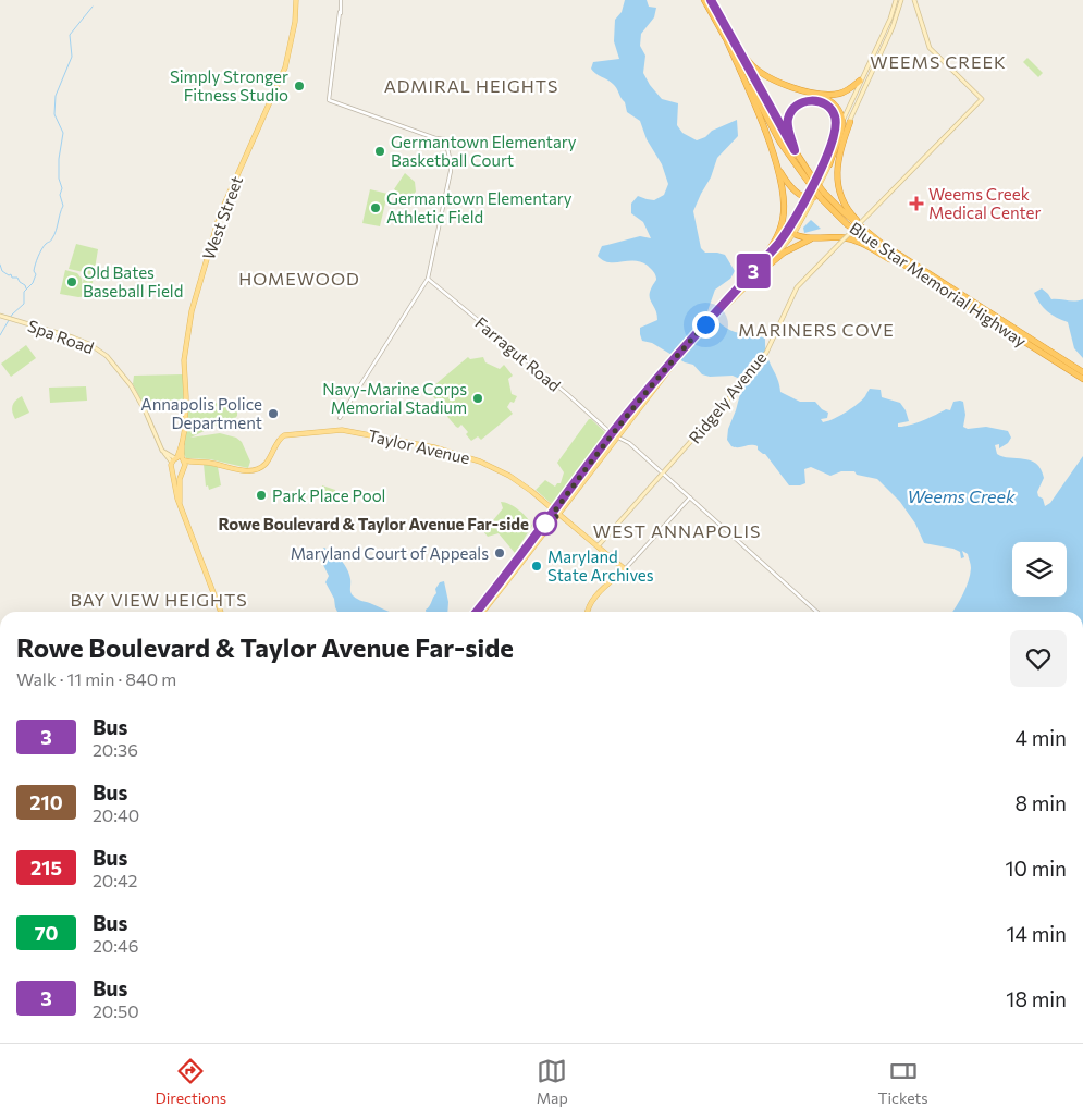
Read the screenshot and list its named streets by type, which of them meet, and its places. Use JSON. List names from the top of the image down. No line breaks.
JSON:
{"streets":{"highway":["Blue Star Memorial Highway"],"main road":["West Street","Spa Road","Ridgely Avenue","Taylor Avenue"],"street":["Farragut Road"]},"crossings":[["West Street","Spa Road"],["West Street","Taylor Avenue"],["Spa Road","Taylor Avenue"],["Ridgely Avenue","Taylor Avenue"]],"districts":["WEEMS CREEK","ADMIRAL HEIGHTS","HOMEWOOD","MARINERS COVE","WEST ANNAPOLIS","BAY VIEW HEIGHTS"],"water":["Weems Creek"],"places":{"other":["Simply Stronger Fitness Studio","Germantown Elementary Basketball Court","Germantown Elementary Athletic Field","Old Bates Baseball Field","Navy-Marine Corps Memorial Stadium","Annapolis Police Department","Park Place Pool","Rowe Boulevard & Taylor Avenue Far-side","Maryland Court of Appeals","Maryland State Archives"],"health":["Weems Creek Medical Center"]},"lines":["bus line 3"],"page":{"on_map":"3","heading":["Rowe Boulevard & Taylor Avenue Far-side","Walk · 11 min · 840 m"],"list":[{"mark":"3","name":"Bus","note":"20:36","value":"4 min"},{"mark":"210","name":"Bus","note":"20:40","value":"8 min"},{"mark":"215","name":"Bus","note":"20:42","value":"10 min"},{"mark":"70","name":"Bus","note":"20:46","value":"14 min"},{"mark":"3","name":"Bus","note":"20:50","value":"18 min"}],"tabs":["Directions","Map","Tickets"]}}
